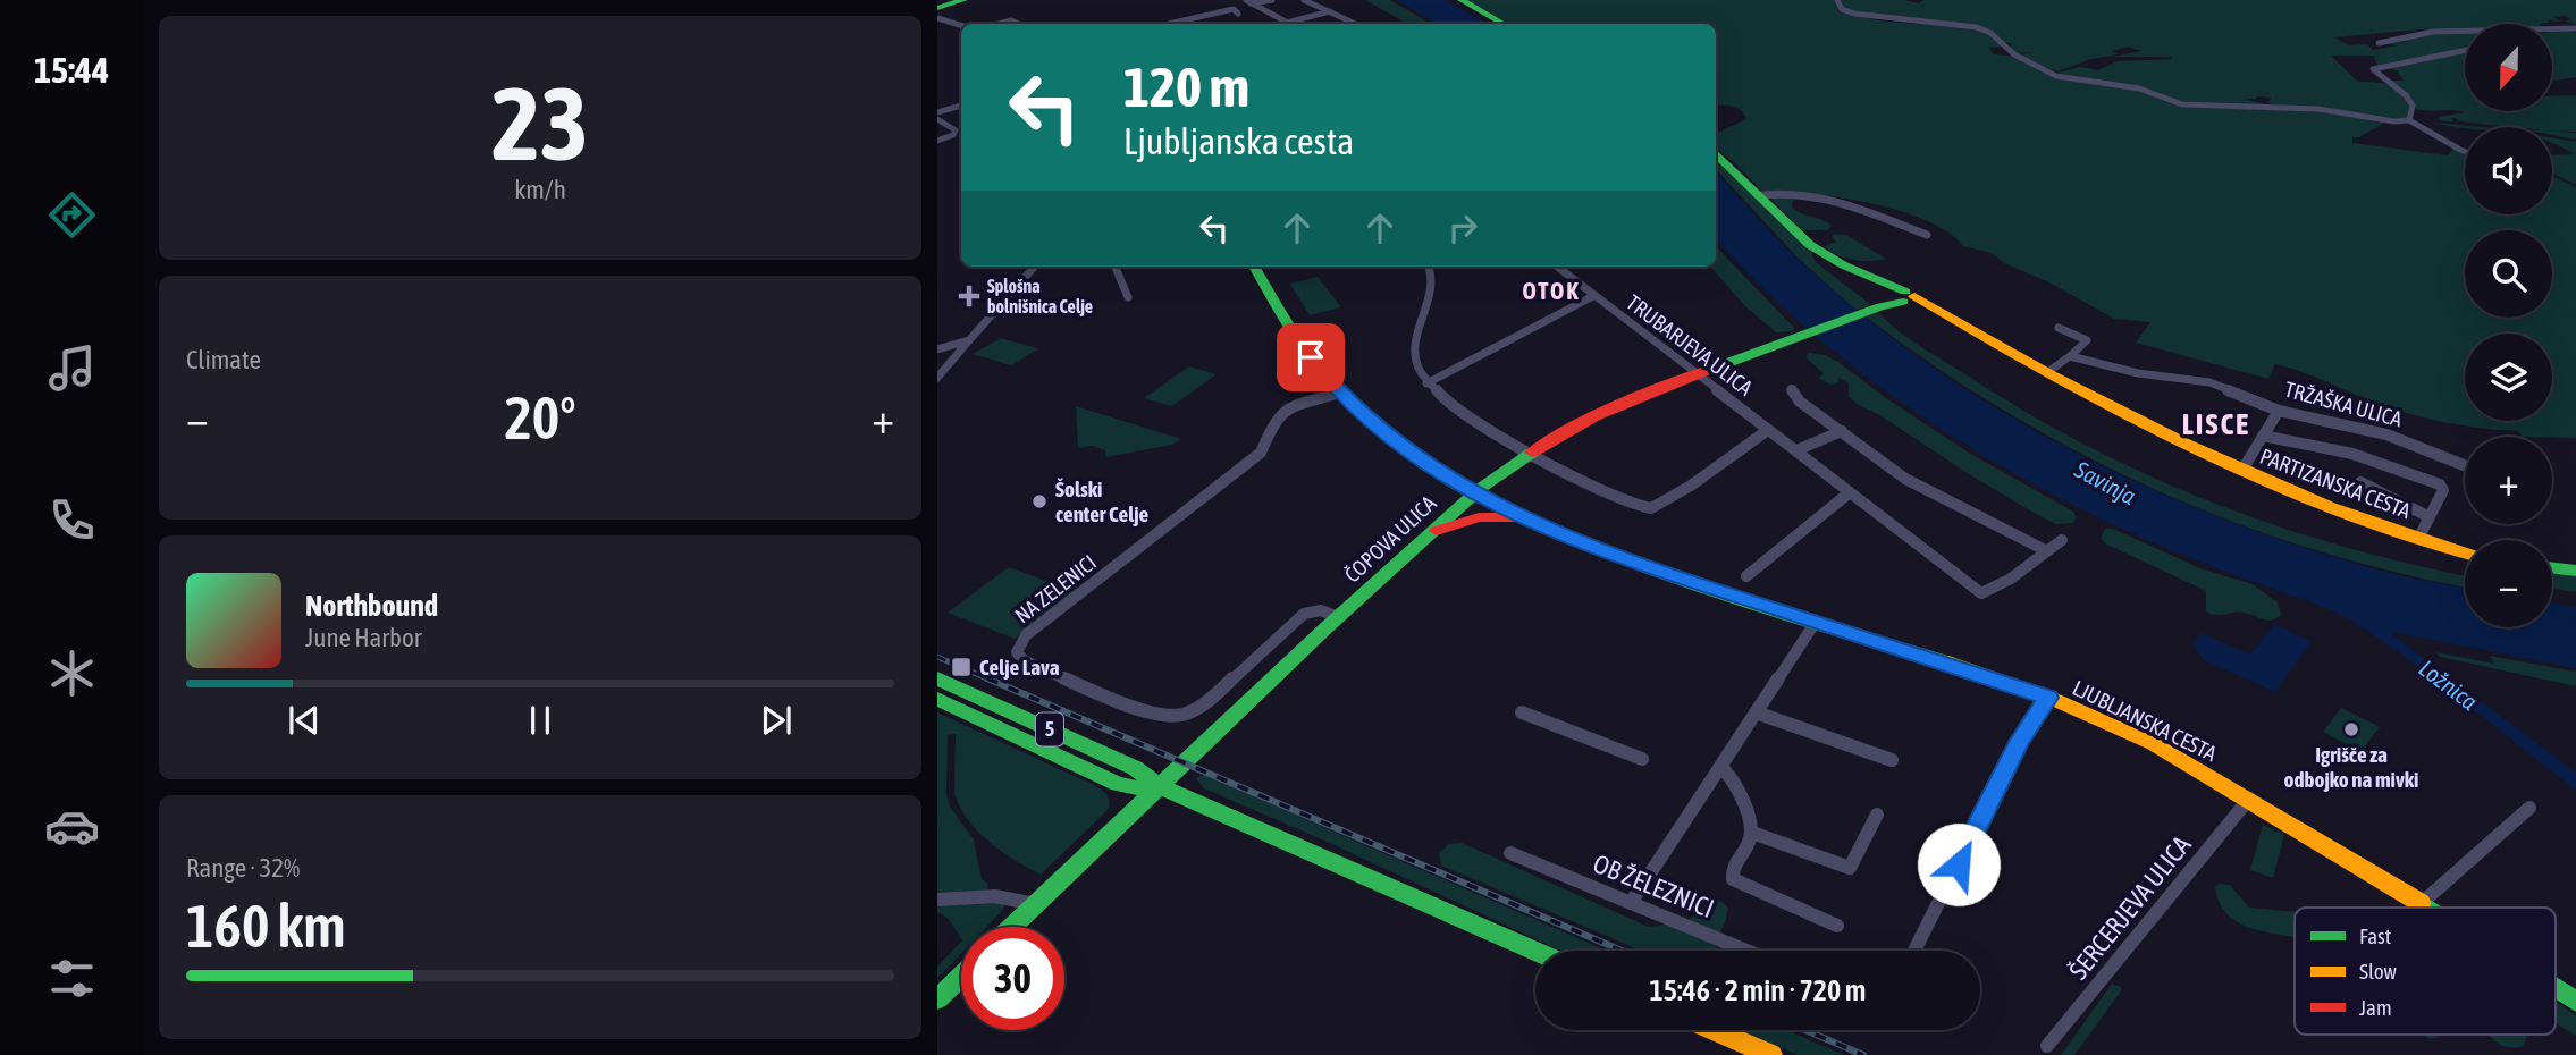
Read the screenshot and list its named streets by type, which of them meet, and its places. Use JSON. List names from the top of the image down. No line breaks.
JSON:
{"streets":{"street":["TRUBARJEVA ULICA","TRŽAŠKA ULICA","PARTIZANSKA CESTA","ČOPOVA ULICA","NA ZELENICI","LJUBLJANSKA CESTA","5","OB ŽELEZNICI","ŠERCERJEVA ULICA"]},"crossings":[["TRUBARJEVA ULICA","ČOPOVA ULICA"],["PARTIZANSKA CESTA","ČOPOVA ULICA"],["ČOPOVA ULICA","NA ZELENICI"],["ČOPOVA ULICA","LJUBLJANSKA CESTA"],["ČOPOVA ULICA","5"],["NA ZELENICI","LJUBLJANSKA CESTA"],["LJUBLJANSKA CESTA","ŠERCERJEVA ULICA"]],"districts":["OTOK","LISCE"],"water":["Savinja","Ložnica"],"places":{"health":["Splošna bolnišnica Celje"],"other":["Šolski center Celje","Igrišče za odbojko na mivki"],"transit":["Celje Lava"]},"legend":["Fast","Slow","Jam"],"north":"bottom","page":{"tabs":"15:44","tile":[["23","km/h"],"Climate",["Range · 32%","160 km"]],"map_buttons":["+","−"],"turn":["120 m","Ljubljanska cesta"],"heat":["−","20°","+"],"song":["Northbound","June Harbor"],"limit":"30","trip":"15:46 · 2 min · 720 m"}}
